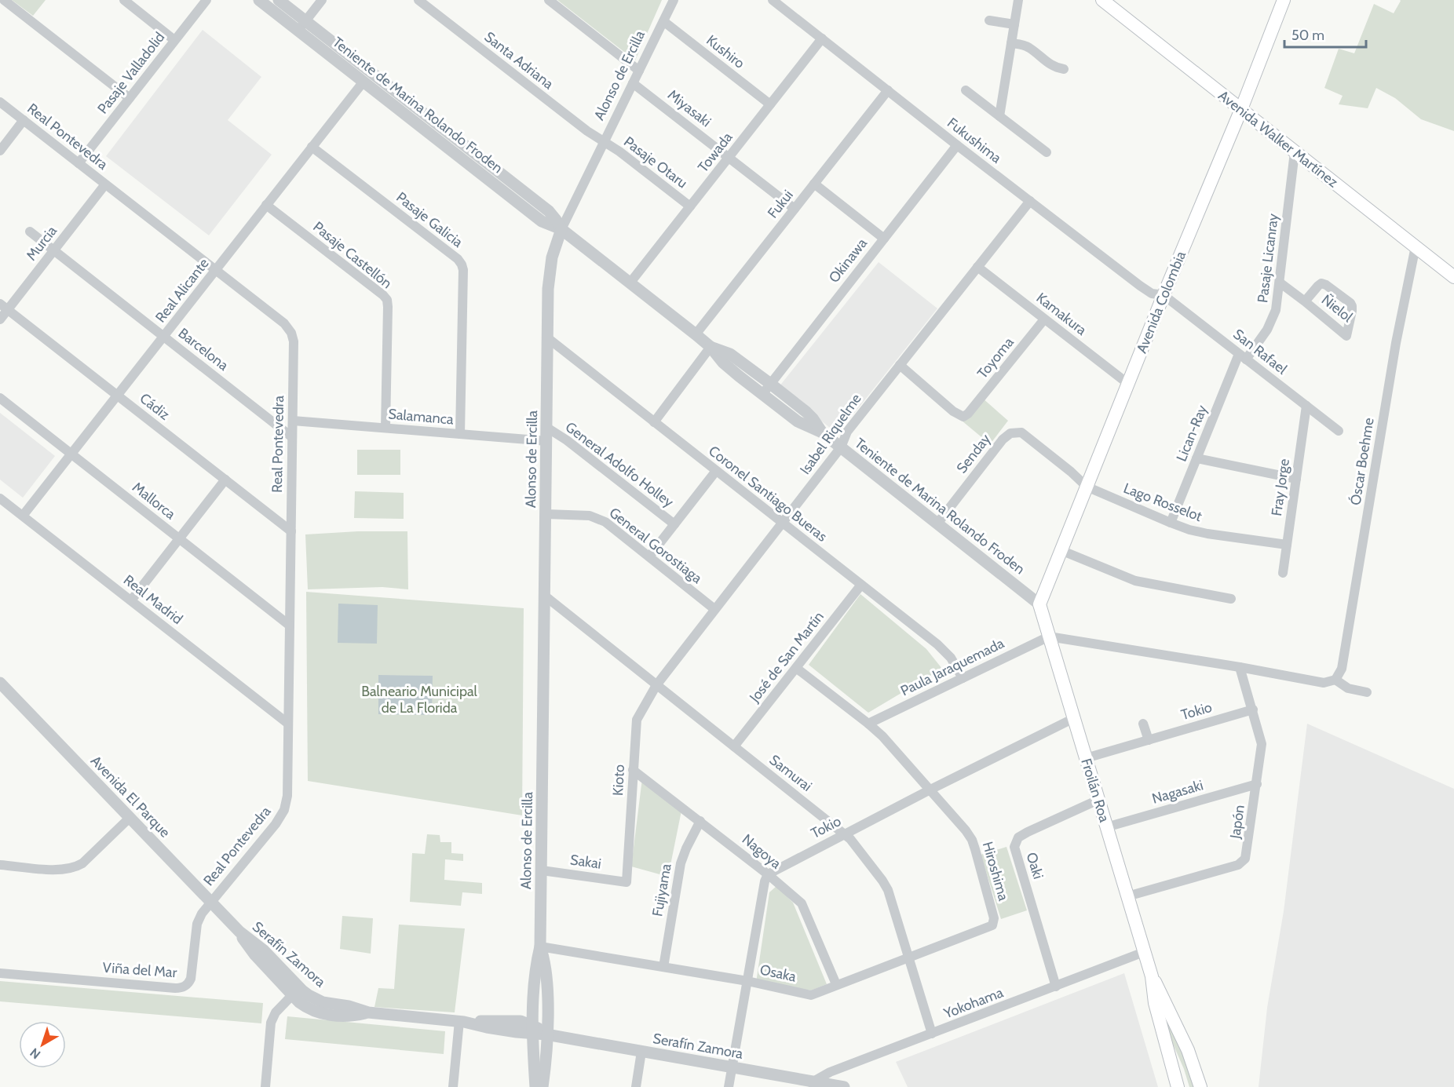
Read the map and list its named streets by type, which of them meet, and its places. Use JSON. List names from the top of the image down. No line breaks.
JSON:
{"streets":{"main road":["Avenida Walker Martínez","Avenida Colombia","Froilán Roa"],"street":["Kushiro","Santa Adriana","Pasaje Valladolid","Alonso de Ercilla","Teniente de Marina Rolando Froden","Miyasaki","Real Pontevedra","Fukushima","Towada","Pasaje Otaru","Fukui","Pasaje Galicia","Murcia","Pasaje Castellón","Pasaje Licanray","Okinawa","Real Alicante","Ñielol","Kamakura","Barcelona","San Rafael","Toyoma","Cádiz","Salamanca","Lican-Ray","Isabel Riquelme","Senday","Óscar Boehme","General Adolfo Holley","Fray Jorge","Coronel Santiago Bueras","Mallorca","Lago Rosselot","General Gorostiaga","Real Madrid","José de San Martín","Paula Jaraquemada","Tokio","Samurai","Kioto","Nagasaki","Avenida El Parque","Japón","Nagoya","Sakai","Oaki","Hiroshima","Fujiyama","Serafín Zamora","Viña del Mar","Osaka","Yokohama"]},"crossings":[["Kushiro","Alonso de Ercilla"],["Kushiro","Towada"],["Santa Adriana","Alonso de Ercilla"],["Santa Adriana","Pasaje Otaru"],["Pasaje Valladolid","Real Pontevedra"],["Alonso de Ercilla","Teniente de Marina Rolando Froden"],["Alonso de Ercilla","Miyasaki"],["Alonso de Ercilla","Pasaje Otaru"],["Alonso de Ercilla","Salamanca"],["Alonso de Ercilla","General Adolfo Holley"],["Alonso de Ercilla","Coronel Santiago Bueras"],["Alonso de Ercilla","General Gorostiaga"],["Alonso de Ercilla","Samurai"],["Alonso de Ercilla","Sakai"],["Alonso de Ercilla","Serafín Zamora"],["Alonso de Ercilla","Osaka"],["Teniente de Marina Rolando Froden","Towada"],["Teniente de Marina Rolando Froden","Fukui"],["Teniente de Marina Rolando Froden","Okinawa"],["Teniente de Marina Rolando Froden","Real Alicante"],["Teniente de Marina Rolando Froden","Avenida Colombia"],["Teniente de Marina Rolando Froden","Isabel Riquelme"],["Teniente de Marina Rolando Froden","Senday"],["Teniente de Marina Rolando Froden","Froilán Roa"],["Miyasaki","Towada"],["Miyasaki","Fukui"],["Real Pontevedra","Murcia"],["Real Pontevedra","Real Alicante"],["Real Pontevedra","Barcelona"],["Real Pontevedra","Cádiz"],["Real Pontevedra","Salamanca"],["Real Pontevedra","Mallorca"],["Real Pontevedra","Real Madrid"],["Real Pontevedra","Avenida El Parque"],["Real Pontevedra","Viña del Mar"],["Avenida Walker Martínez","Pasaje Licanray"],["Avenida Walker Martínez","Avenida Colombia"],["Avenida Walker Martínez","Óscar Boehme"],["Fukushima","Towada"],["Fukushima","Fukui"],["Fukushima","Okinawa"],["Fukushima","Avenida Colombia"],["Fukushima","San Rafael"],["Fukushima","Isabel Riquelme"],["Towada","Pasaje Otaru"],["Pasaje Galicia","Real Alicante"],["Pasaje Galicia","Salamanca"],["Murcia","Barcelona"],["Murcia","Cádiz"],["Pasaje Castellón","Real Alicante"],["Pasaje Castellón","Salamanca"],["Pasaje Licanray","Ñielol"],["Pasaje Licanray","San Rafael"],["Pasaje Licanray","Lican-Ray"],["Real Alicante","Barcelona"],["Real Alicante","Cádiz"],["Real Alicante","Mallorca"],["Real Alicante","Real Madrid"],["Avenida Colombia","Kamakura"],["Avenida Colombia","San Rafael"],["Avenida Colombia","Senday"],["Avenida Colombia","Lago Rosselot"],["Avenida Colombia","Froilán Roa"],["Kamakura","Toyoma"],["Kamakura","Isabel Riquelme"],["San Rafael","Lican-Ray"],["San Rafael","Fray Jorge"],["Toyoma","Isabel Riquelme"],["Lican-Ray","Lago Rosselot"],["Isabel Riquelme","Coronel Santiago Bueras"],["Isabel Riquelme","General Gorostiaga"],["Isabel Riquelme","Samurai"],["Isabel Riquelme","Kioto"],["Senday","Lago Rosselot"],["Fray Jorge","Lago Rosselot"],["Coronel Santiago Bueras","José de San Martín"],["Coronel Santiago Bueras","Paula Jaraquemada"],["José de San Martín","Samurai"],["José de San Martín","Hiroshima"],["Paula Jaraquemada","Froilán Roa"],["Paula Jaraquemada","Hiroshima"],["Tokio","Samurai"],["Tokio","Froilán Roa"],["Tokio","Japón"],["Tokio","Nagoya"],["Tokio","Hiroshima"],["Samurai","Kioto"],["Samurai","Osaka"],["Samurai","Yokohama"],["Kioto","Nagoya"],["Kioto","Sakai"],["Froilán Roa","Nagasaki"],["Froilán Roa","Japón"],["Froilán Roa","Oaki"],["Froilán Roa","Yokohama"],["Nagasaki","Japón"],["Avenida El Parque","Serafín Zamora"],["Avenida El Parque","Viña del Mar"],["Nagoya","Fujiyama"],["Nagoya","Osaka"],["Oaki","Yokohama"],["Hiroshima","Osaka"],["Fujiyama","Osaka"],["Serafín Zamora","Yokohama"]],"parks":["Balneario Municipal de La Florida"],"scale_bar":"50 m","north":"bottom left"}
